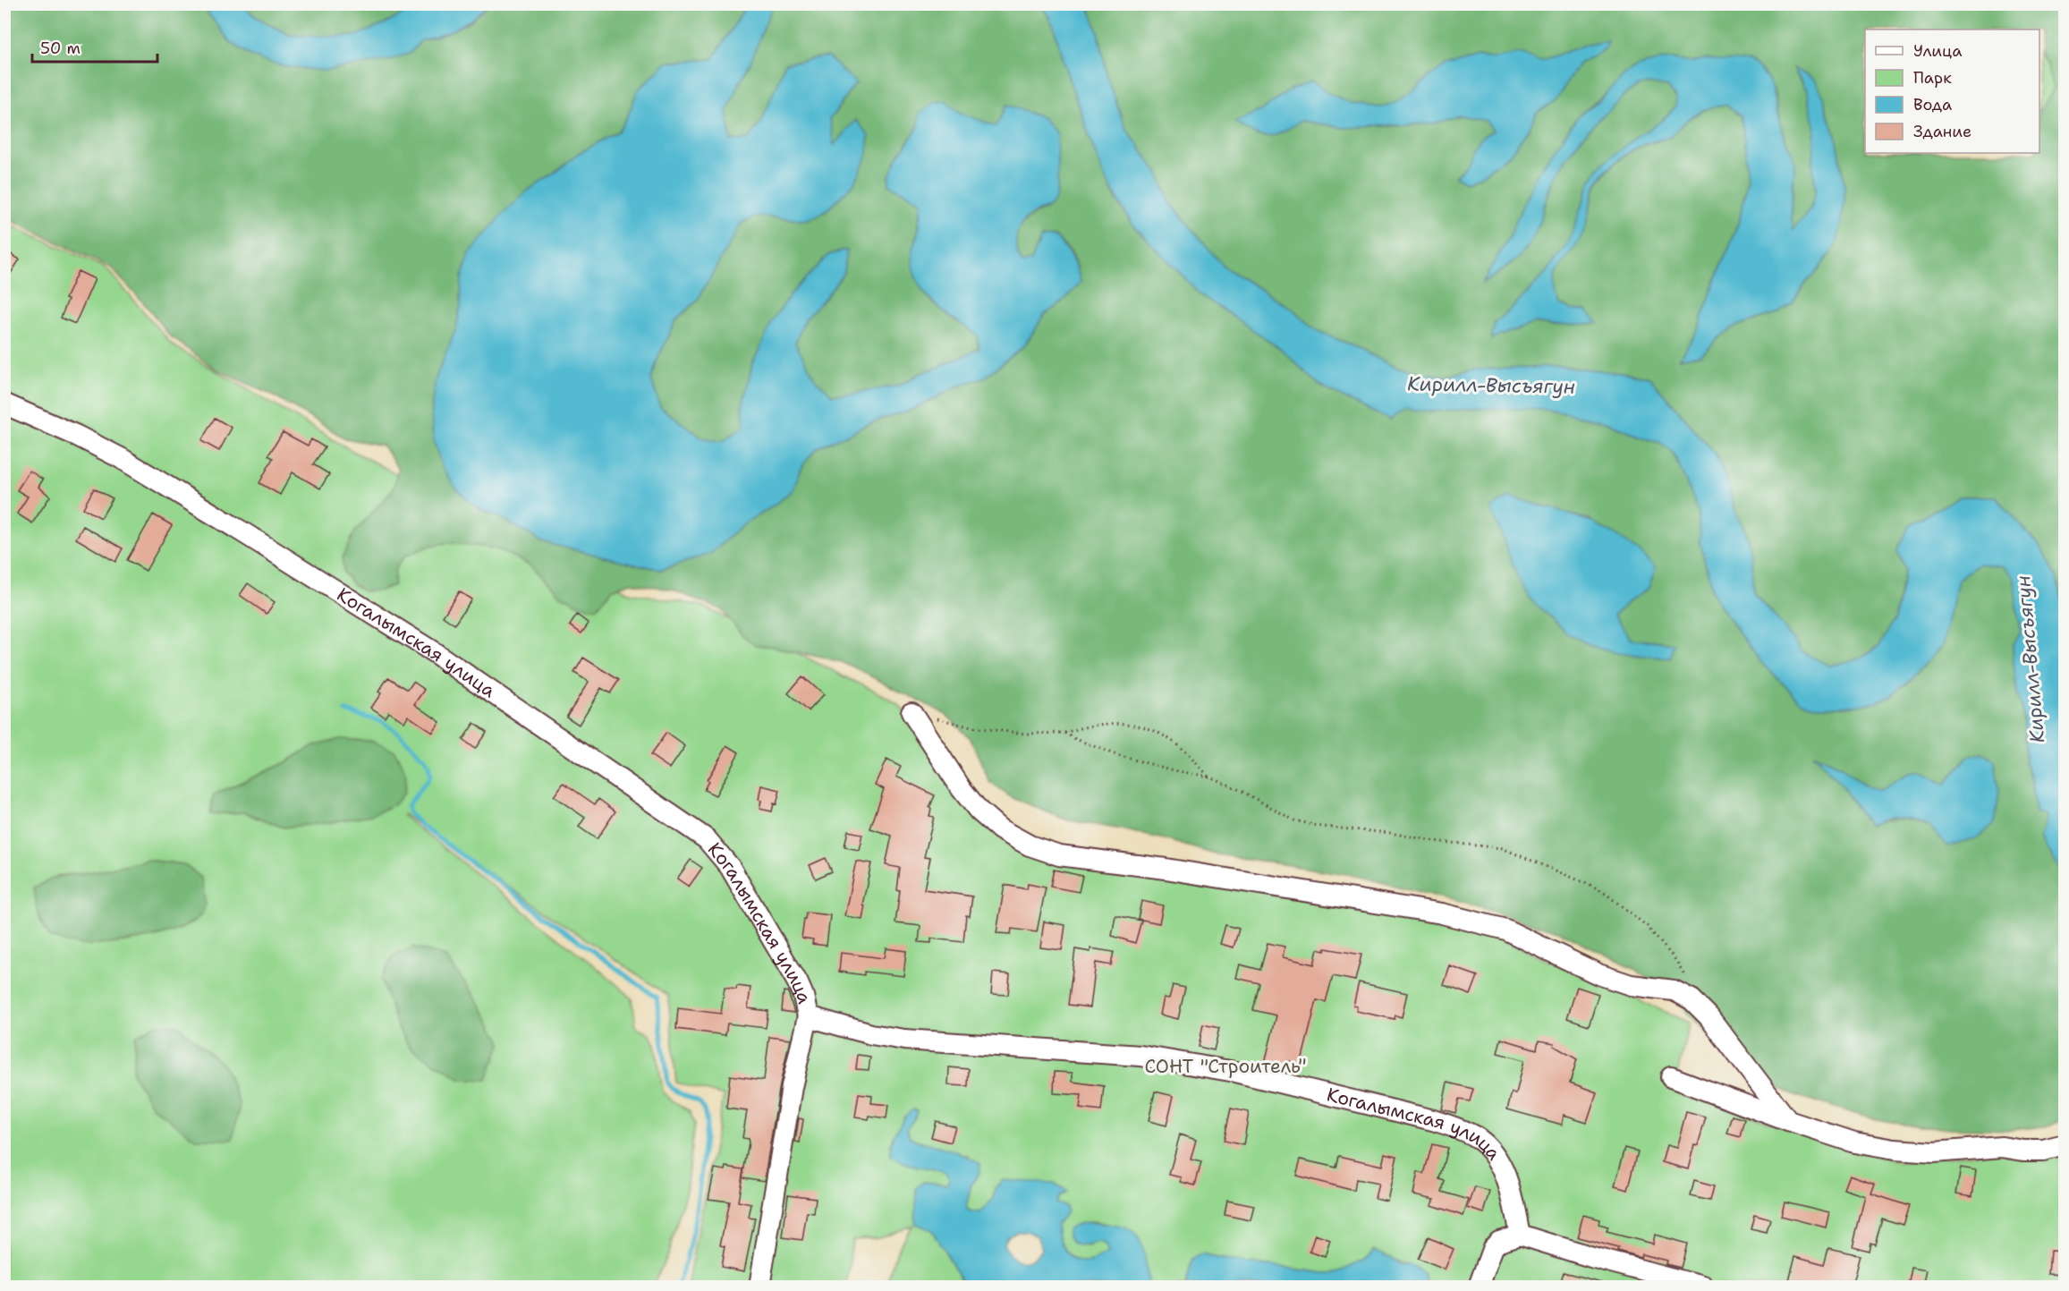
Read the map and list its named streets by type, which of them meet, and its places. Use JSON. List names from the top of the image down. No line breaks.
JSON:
{"streets":{"street":["Когалымская улица"]},"water":["Кирилл-Высъягун"],"parks":["СОНТ \"Строитель\""],"legend":["Улица","Парк","Вода","Здание"],"scale_bar":"50 m"}
